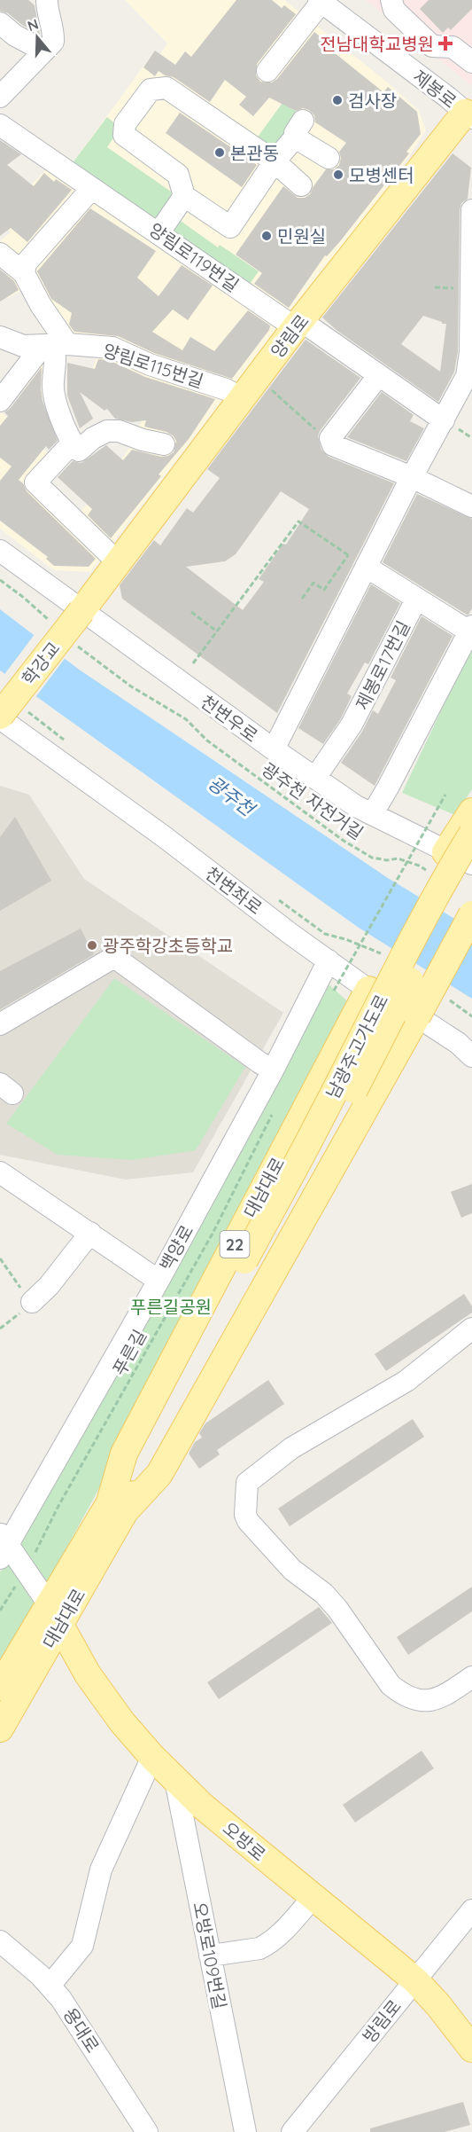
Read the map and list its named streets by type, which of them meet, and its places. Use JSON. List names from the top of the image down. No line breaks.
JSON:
{"streets":{"main road":["양림로","학강교","남광주고가도로","대남대로","22","오방로"],"street":["제봉로","양림로119번길","양림로115번길","제봉로17번길","천변우로","천변좌로","백양로","오방로109번길","방림로","용대로"],"path":["광주천 자전거길","푸른길"]},"crossings":[["제봉로","양림로"],["양림로119번길","양림로"],["양림로","양림로115번길"],["양림로","학강교"],["양림로","천변우로"],["학강교","천변우로"],["학강교","천변좌로"],["제봉로17번길","천변우로"],["천변우로","광주천 자전거길"],["천변우로","남광주고가도로"],["천변우로","22"],["광주천 자전거길","22"],["천변좌로","대남대로"],["천변좌로","22"],["천변좌로","백양로"],["남광주고가도로","대남대로"],["대남대로","22"],["대남대로","오방로"],["오방로","오방로109번길"],["오방로","방림로"]],"water":["광주천"],"parks":["푸른길공원"],"places":{"health":["전남대학교병원"],"other":["검사장","본관동","모병센터","민원실","광주학강초등학교"]},"north":"top"}
